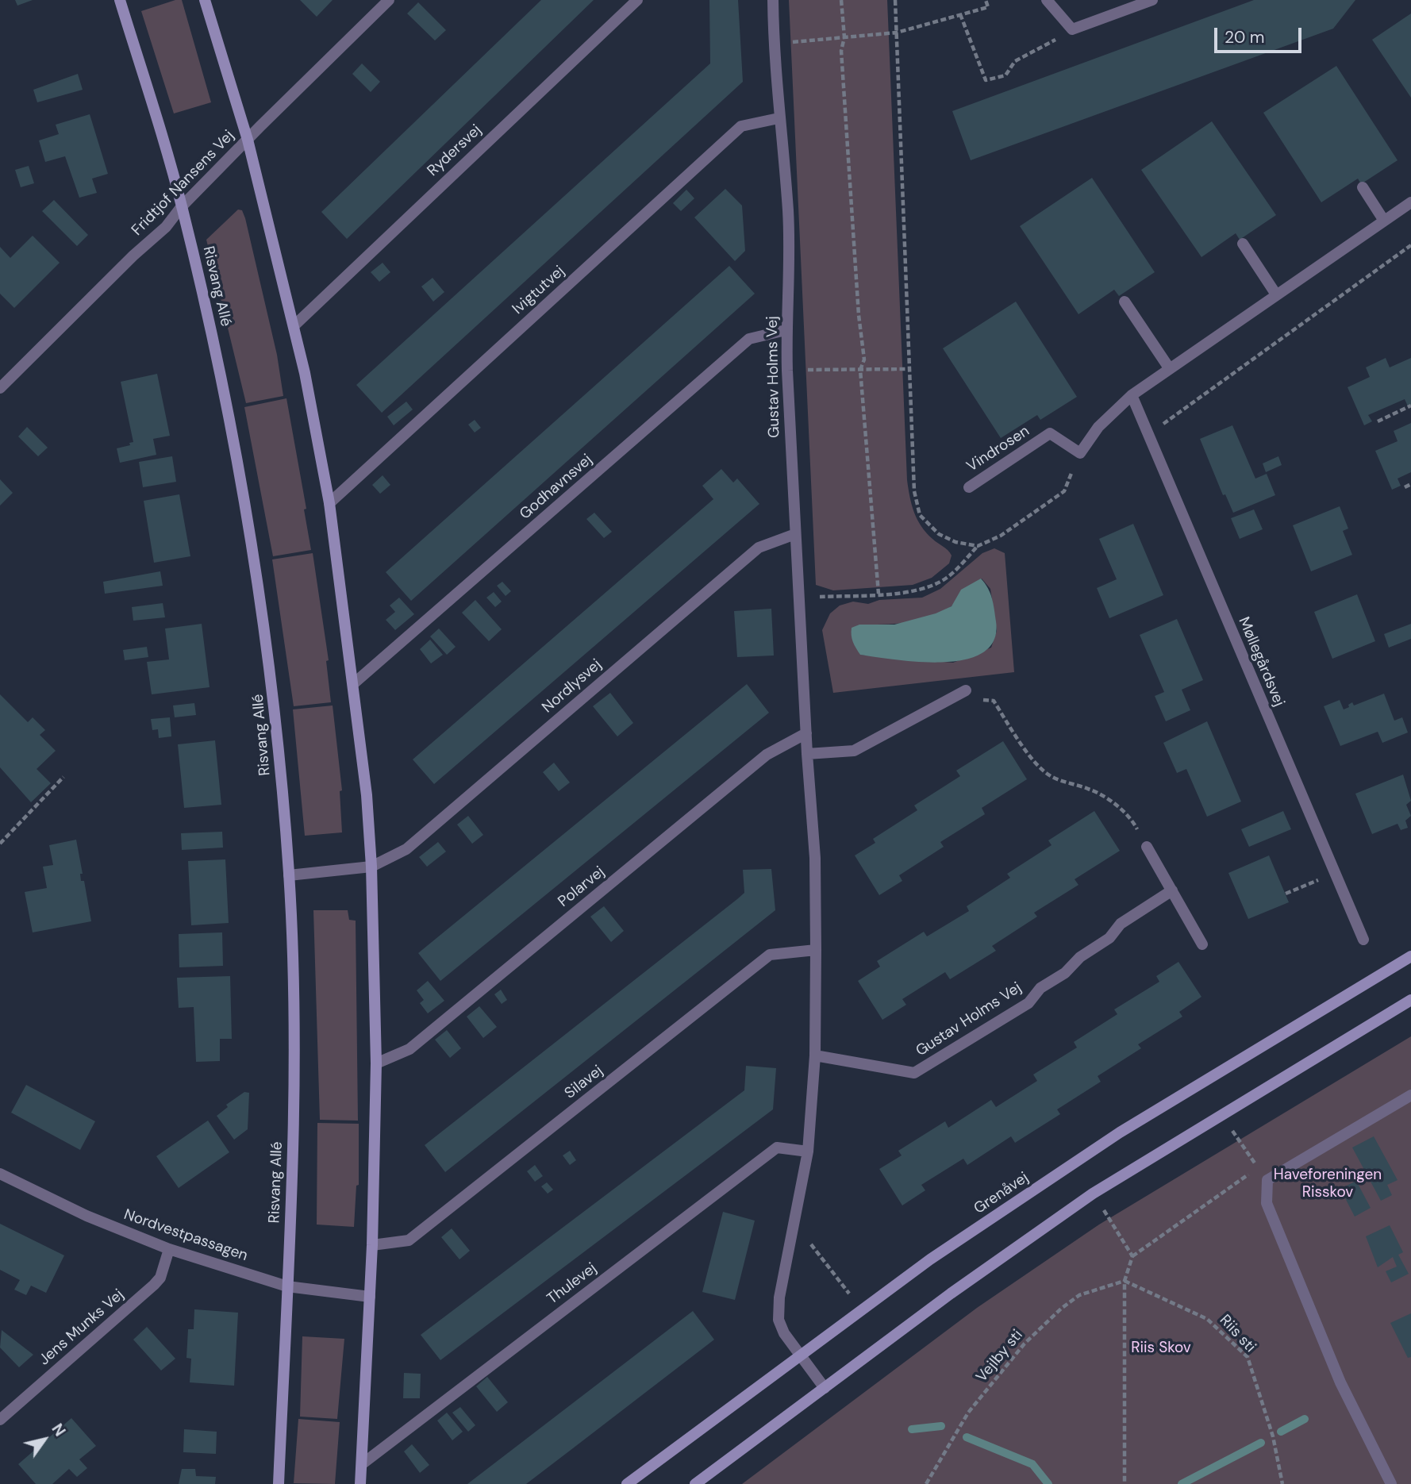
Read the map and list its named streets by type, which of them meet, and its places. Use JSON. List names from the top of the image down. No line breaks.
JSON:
{"streets":{"street":["Rydersvej","Fridtjof Nansens Vej","Risvang Allé","Ivigtutvej","Gustav Holms Vej","Vindrosen","Godhavnsvej","Møllegårdsvej","Nordlysvej","Polarvej","Silavej","Grenåvej","Nordvestpassagen","Thulevej","Jens Munks Vej"],"path":["Riis sti","Vejlby sti"]},"crossings":[["Fridtjof Nansens Vej","Risvang Allé"],["Risvang Allé","Nordvestpassagen"],["Ivigtutvej","Gustav Holms Vej"],["Gustav Holms Vej","Godhavnsvej"],["Gustav Holms Vej","Nordlysvej"],["Gustav Holms Vej","Polarvej"],["Gustav Holms Vej","Silavej"],["Gustav Holms Vej","Grenåvej"],["Gustav Holms Vej","Thulevej"],["Nordvestpassagen","Jens Munks Vej"],["Riis sti","Vejlby sti"]],"parks":["Haveforeningen Risskov","Riis Skov"],"scale_bar":"20 m","north":"top right"}
